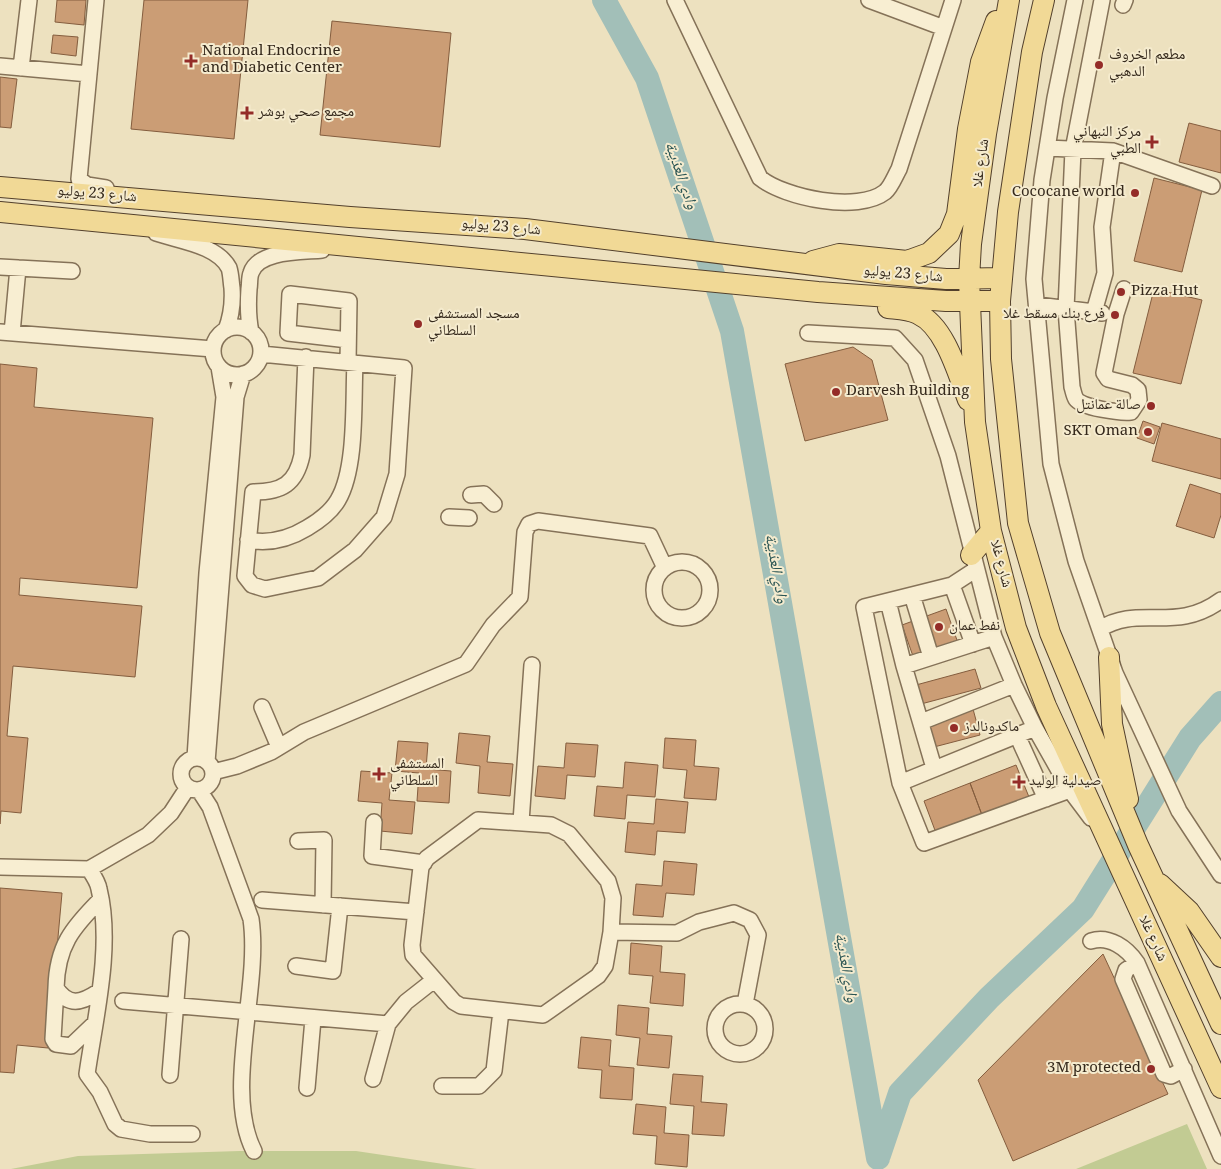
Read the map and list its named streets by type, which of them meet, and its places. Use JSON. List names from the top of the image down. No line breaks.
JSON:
{"streets":{"main road":["شارع غلا","شارع 23 يوليو"]},"crossings":[["شارع غلا","شارع 23 يوليو"]],"water":["وادي العذيبة"],"places":{"health":["National Endocrine and Diabetic Center","مجمع صحي بوشر","مركز النبهاني الطبي","المستشفى السلطاني","صيدلية الوليد"],"other":["مطعم الخروف الدهبي","Cococane world","Pizza Hut","فرع بنك مسقط غلا","مسجد المستشفى السلطاني","Darvesh Building","صالة عمانتل","SKT Oman","نفط عمان","ماكدونالدز","3M protected"]}}
